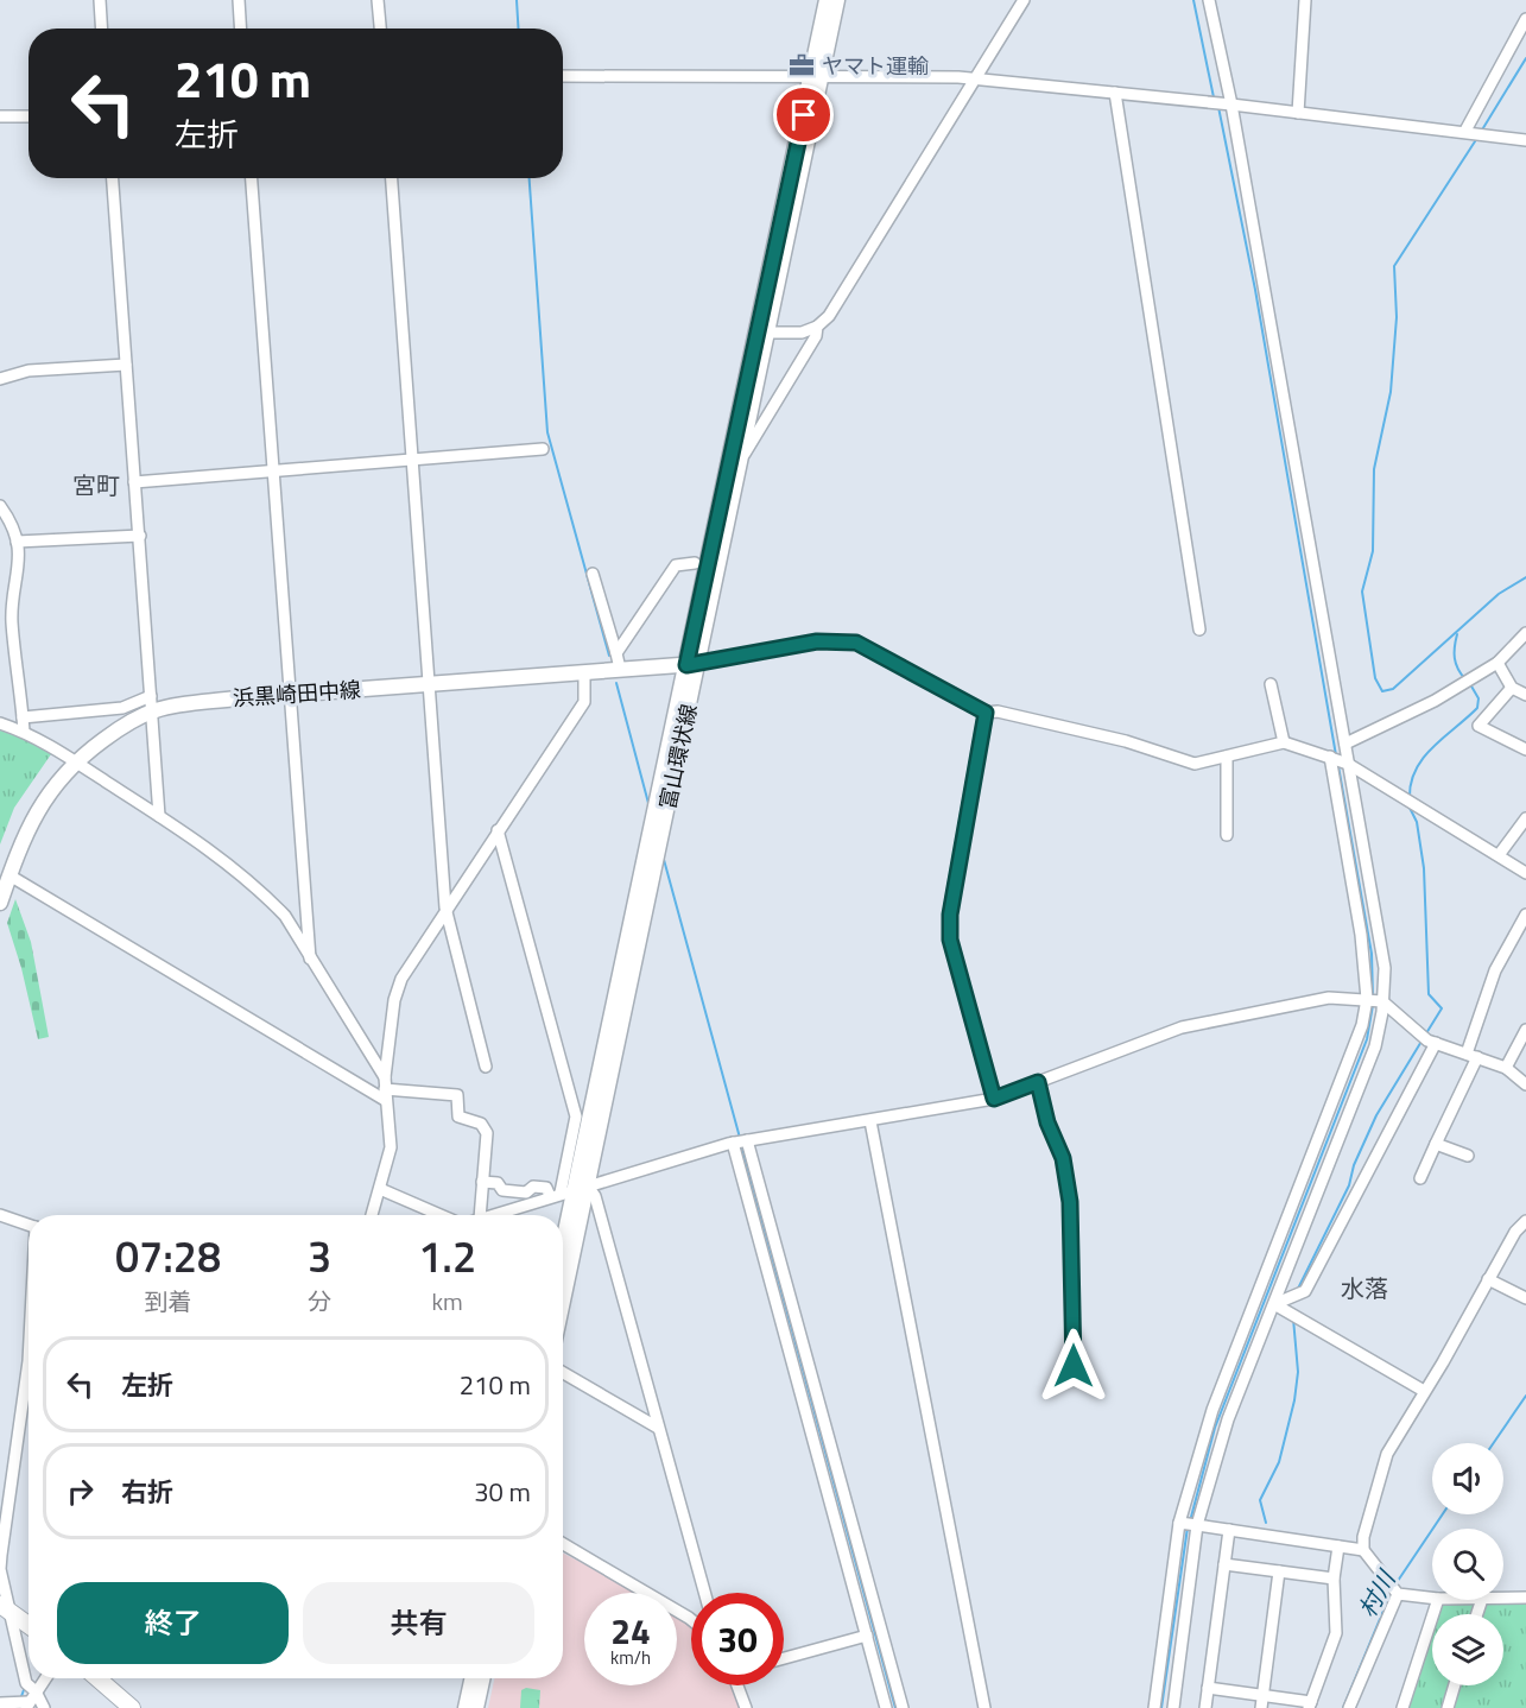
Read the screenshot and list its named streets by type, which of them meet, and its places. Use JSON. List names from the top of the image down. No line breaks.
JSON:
{"streets":{"main road":["浜黒崎田中線","富山環状線"]},"crossings":[["浜黒崎田中線","富山環状線"]],"districts":["宮町","水落"],"water":["村川"],"places":{"office":["ヤマト運輸"]},"page":{"turn":["210 m","左折"],"eta":["07:28","到着","3","分","1.2","km"],"list":[{"name":"左折","value":"210 m"},{"name":"右折","value":"30 m"}],"buttons":["終了","共有"],"speed":"24 km/h","limit":"30"}}
